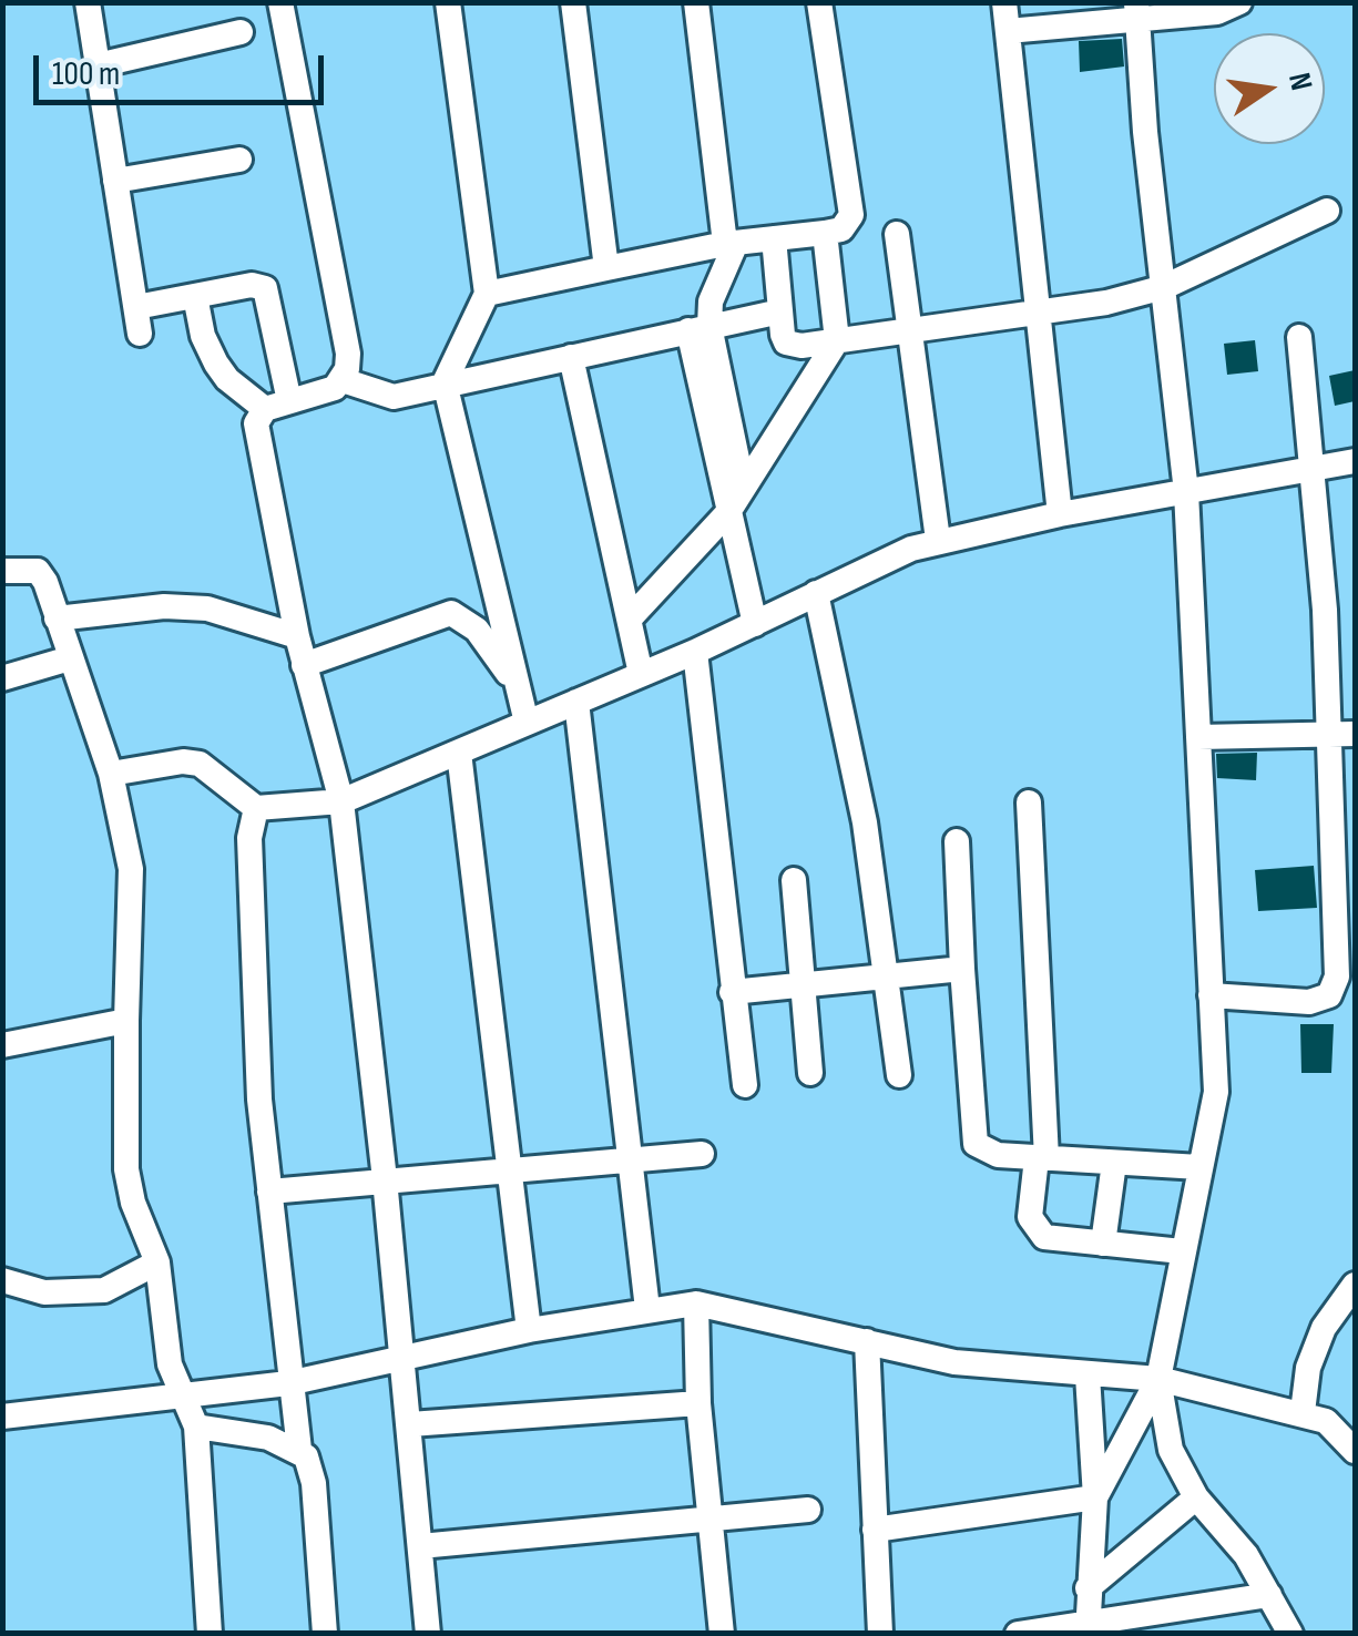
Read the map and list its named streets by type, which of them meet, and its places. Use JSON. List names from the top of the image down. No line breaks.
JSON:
{"scale_bar":"100 m","north":"right"}
